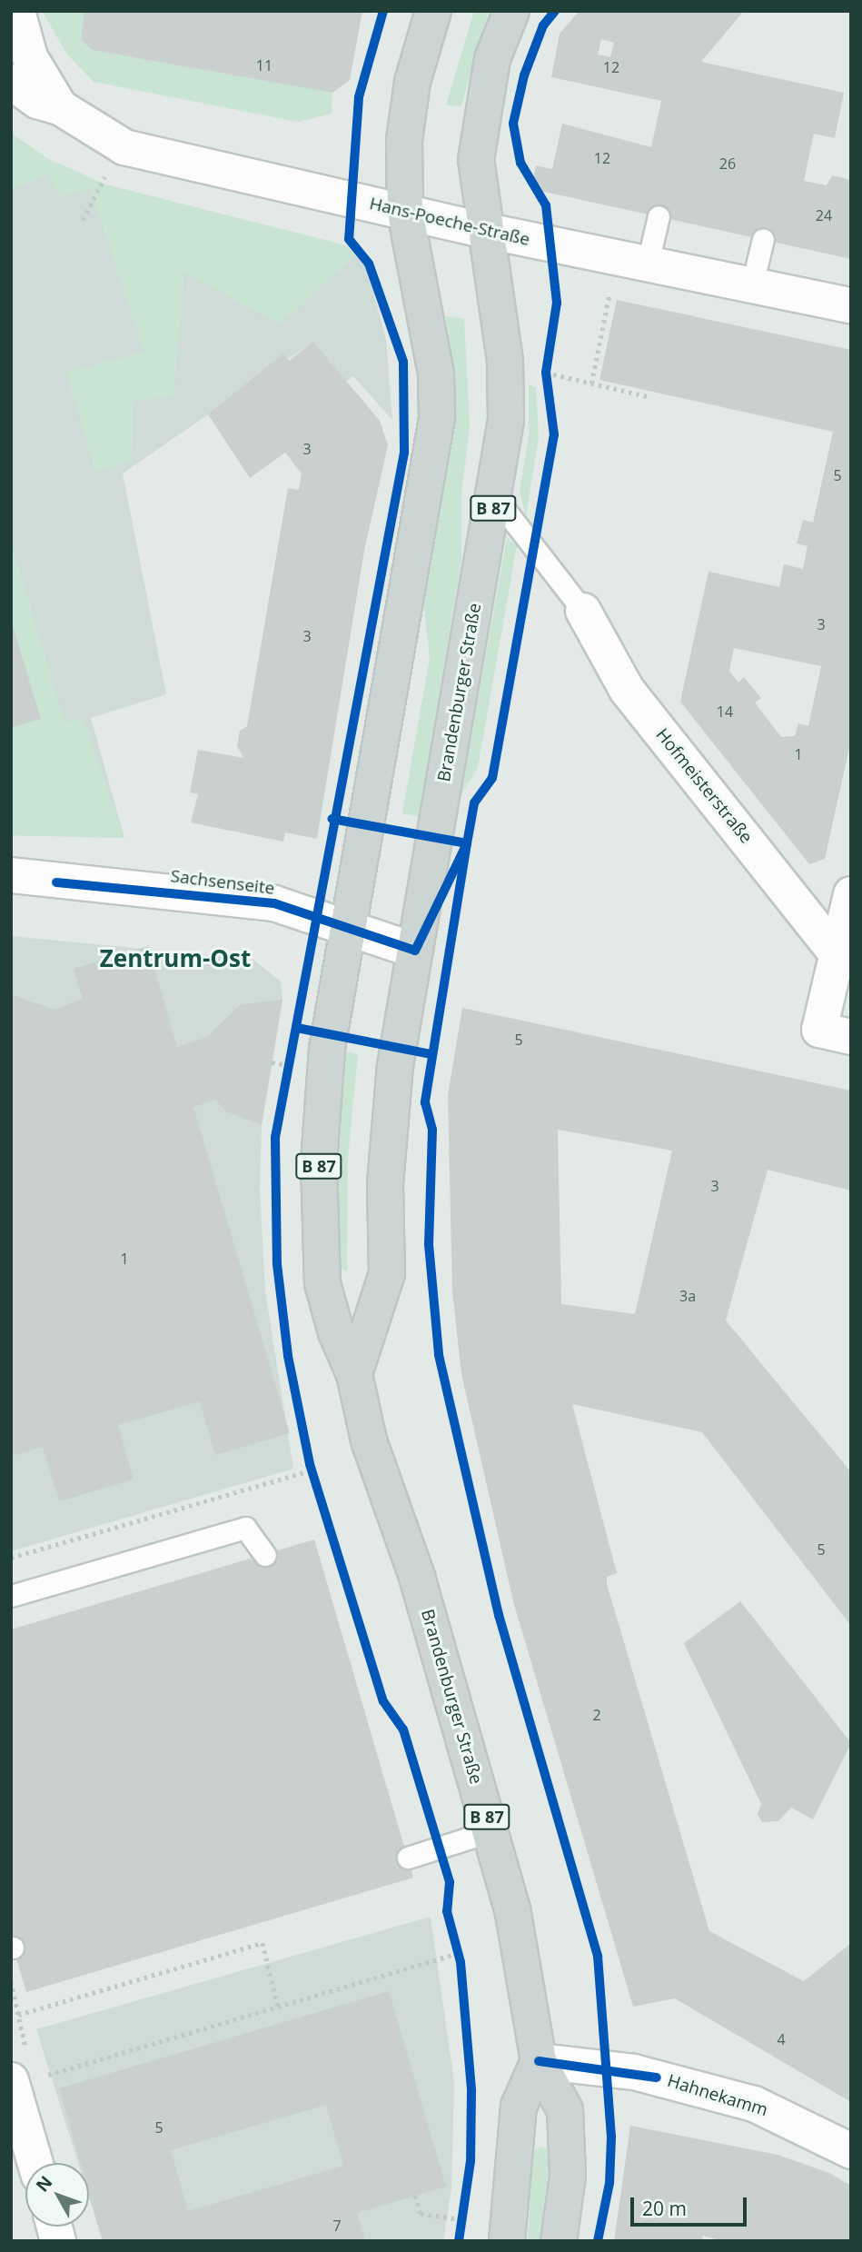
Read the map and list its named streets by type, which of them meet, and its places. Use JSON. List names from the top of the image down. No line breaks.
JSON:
{"streets":{"main road":["B 87","Brandenburger Straße"],"street":["Hans-Poeche-Straße","Hofmeisterstraße","Sachsenseite","Hahnekamm"]},"crossings":[["Hans-Poeche-Straße","Brandenburger Straße"],["Brandenburger Straße","Sachsenseite"],["Brandenburger Straße","Hahnekamm"]],"districts":["Zentrum-Ost"],"house_numbers":["11","12","12","26","24","3","5","3","3","14","1","5","3","1","3a","5","2","4","5","7"],"scale_bar":"20 m","north":"top left"}
